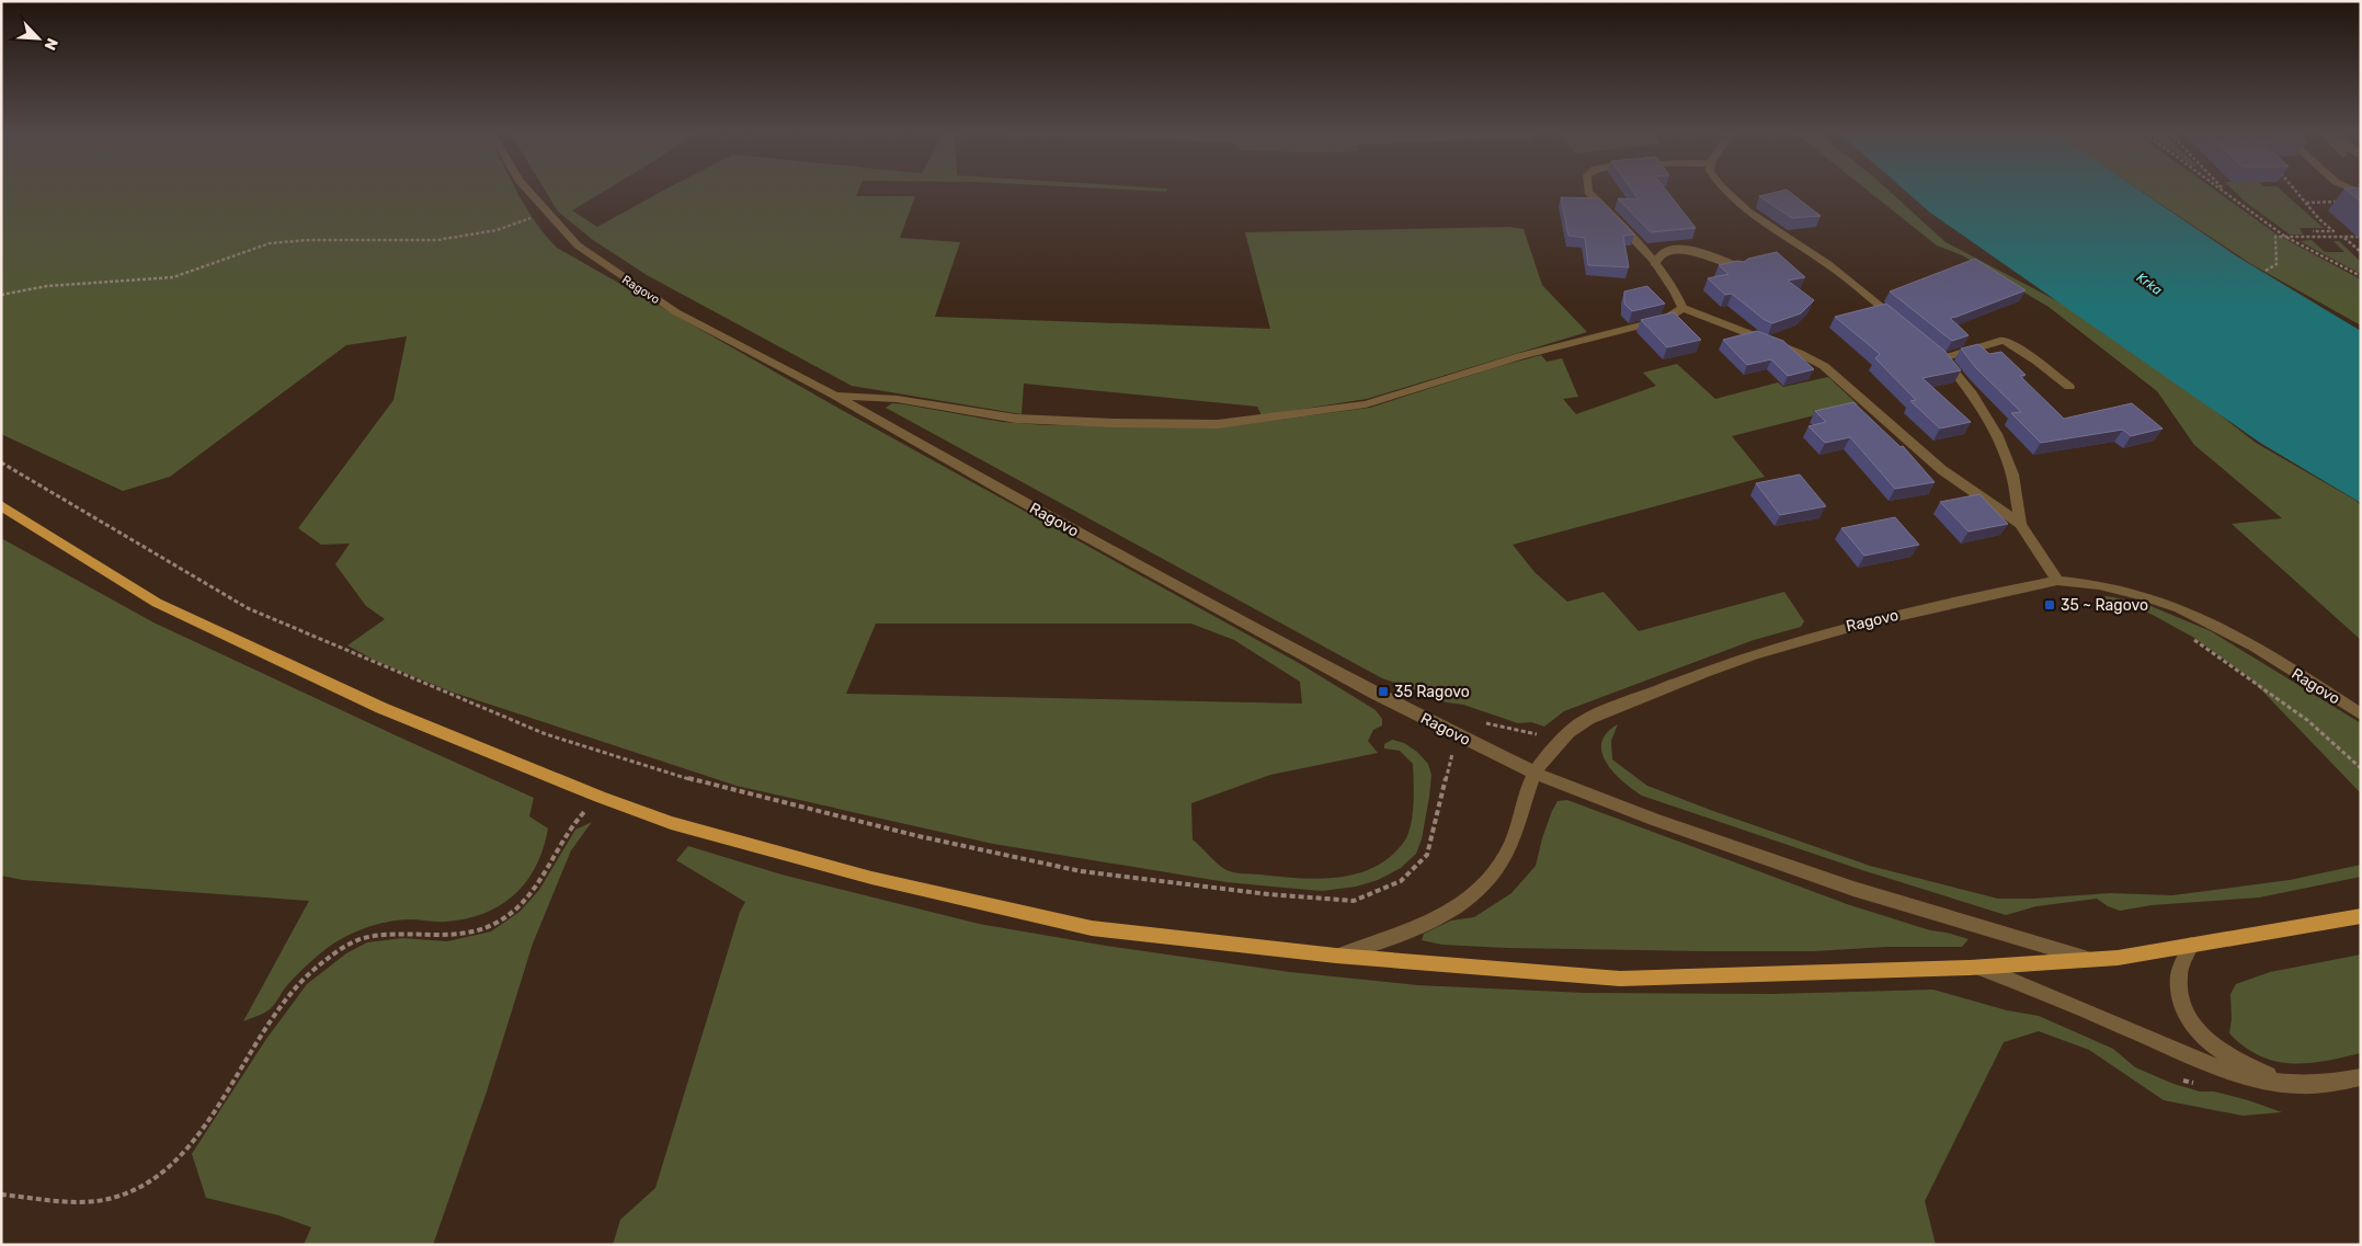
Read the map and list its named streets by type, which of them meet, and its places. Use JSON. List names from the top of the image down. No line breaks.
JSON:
{"streets":{"street":["Ragovo"]},"water":["Krka"],"places":{"transit":["35 ~ Ragovo","35 Ragovo"]},"north":"bottom right"}
